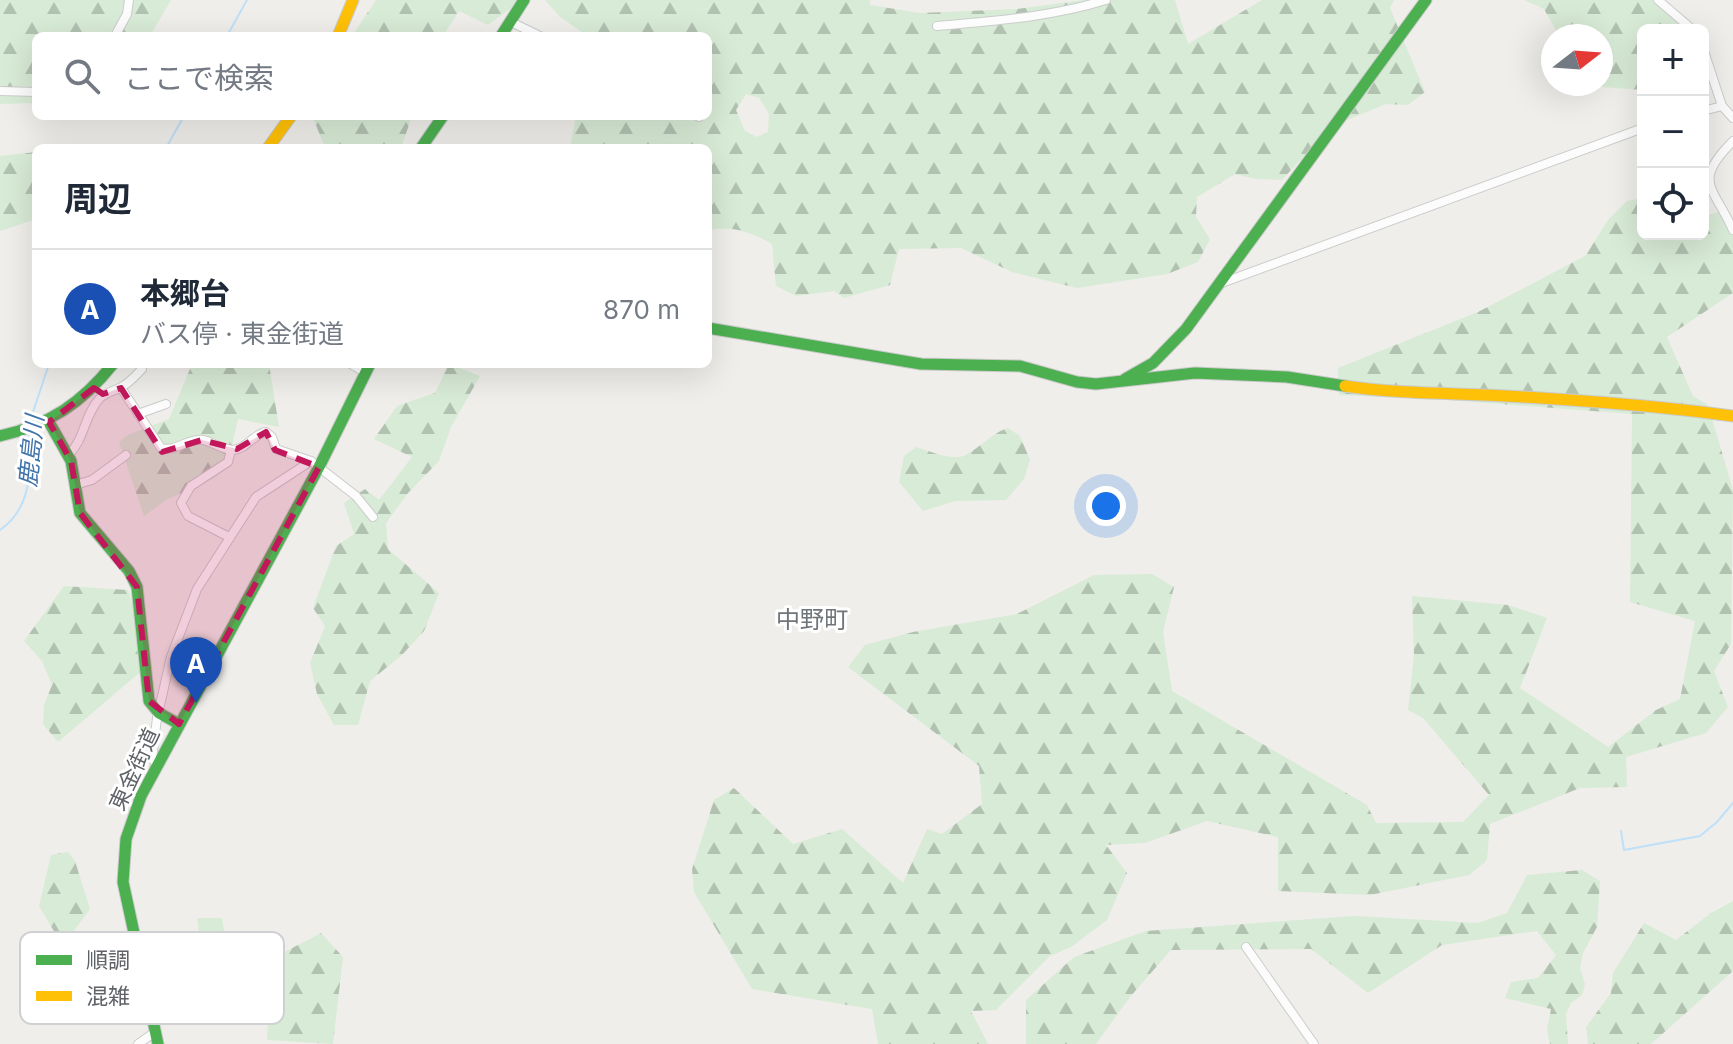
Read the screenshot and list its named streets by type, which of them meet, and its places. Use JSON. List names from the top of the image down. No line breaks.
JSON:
{"streets":{"main road":["東金街道"]},"districts":["中野町"],"water":["鹿島川"],"legend":["順調","混雑"],"north":"right","page":{"map_buttons":["+","−"],"search":"ここで検索","heading":"周辺","list":[{"mark":"A","name":"本郷台","note":"バス停 · 東金街道","value":"870 m"}],"pins":"A"}}
